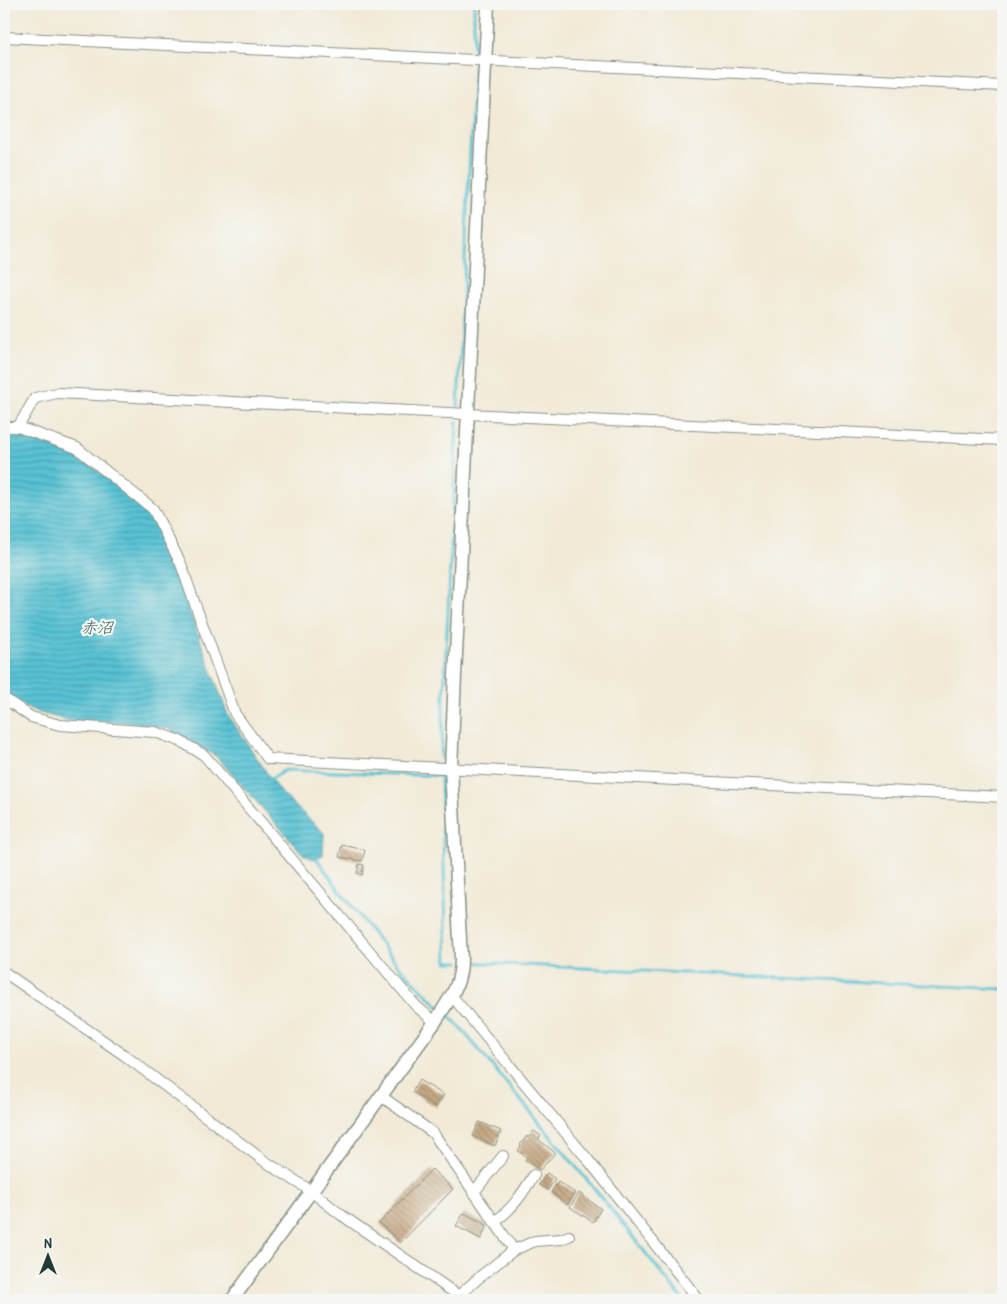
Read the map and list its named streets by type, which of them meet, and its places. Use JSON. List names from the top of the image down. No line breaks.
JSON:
{"water":["赤沼"],"north":"top"}
